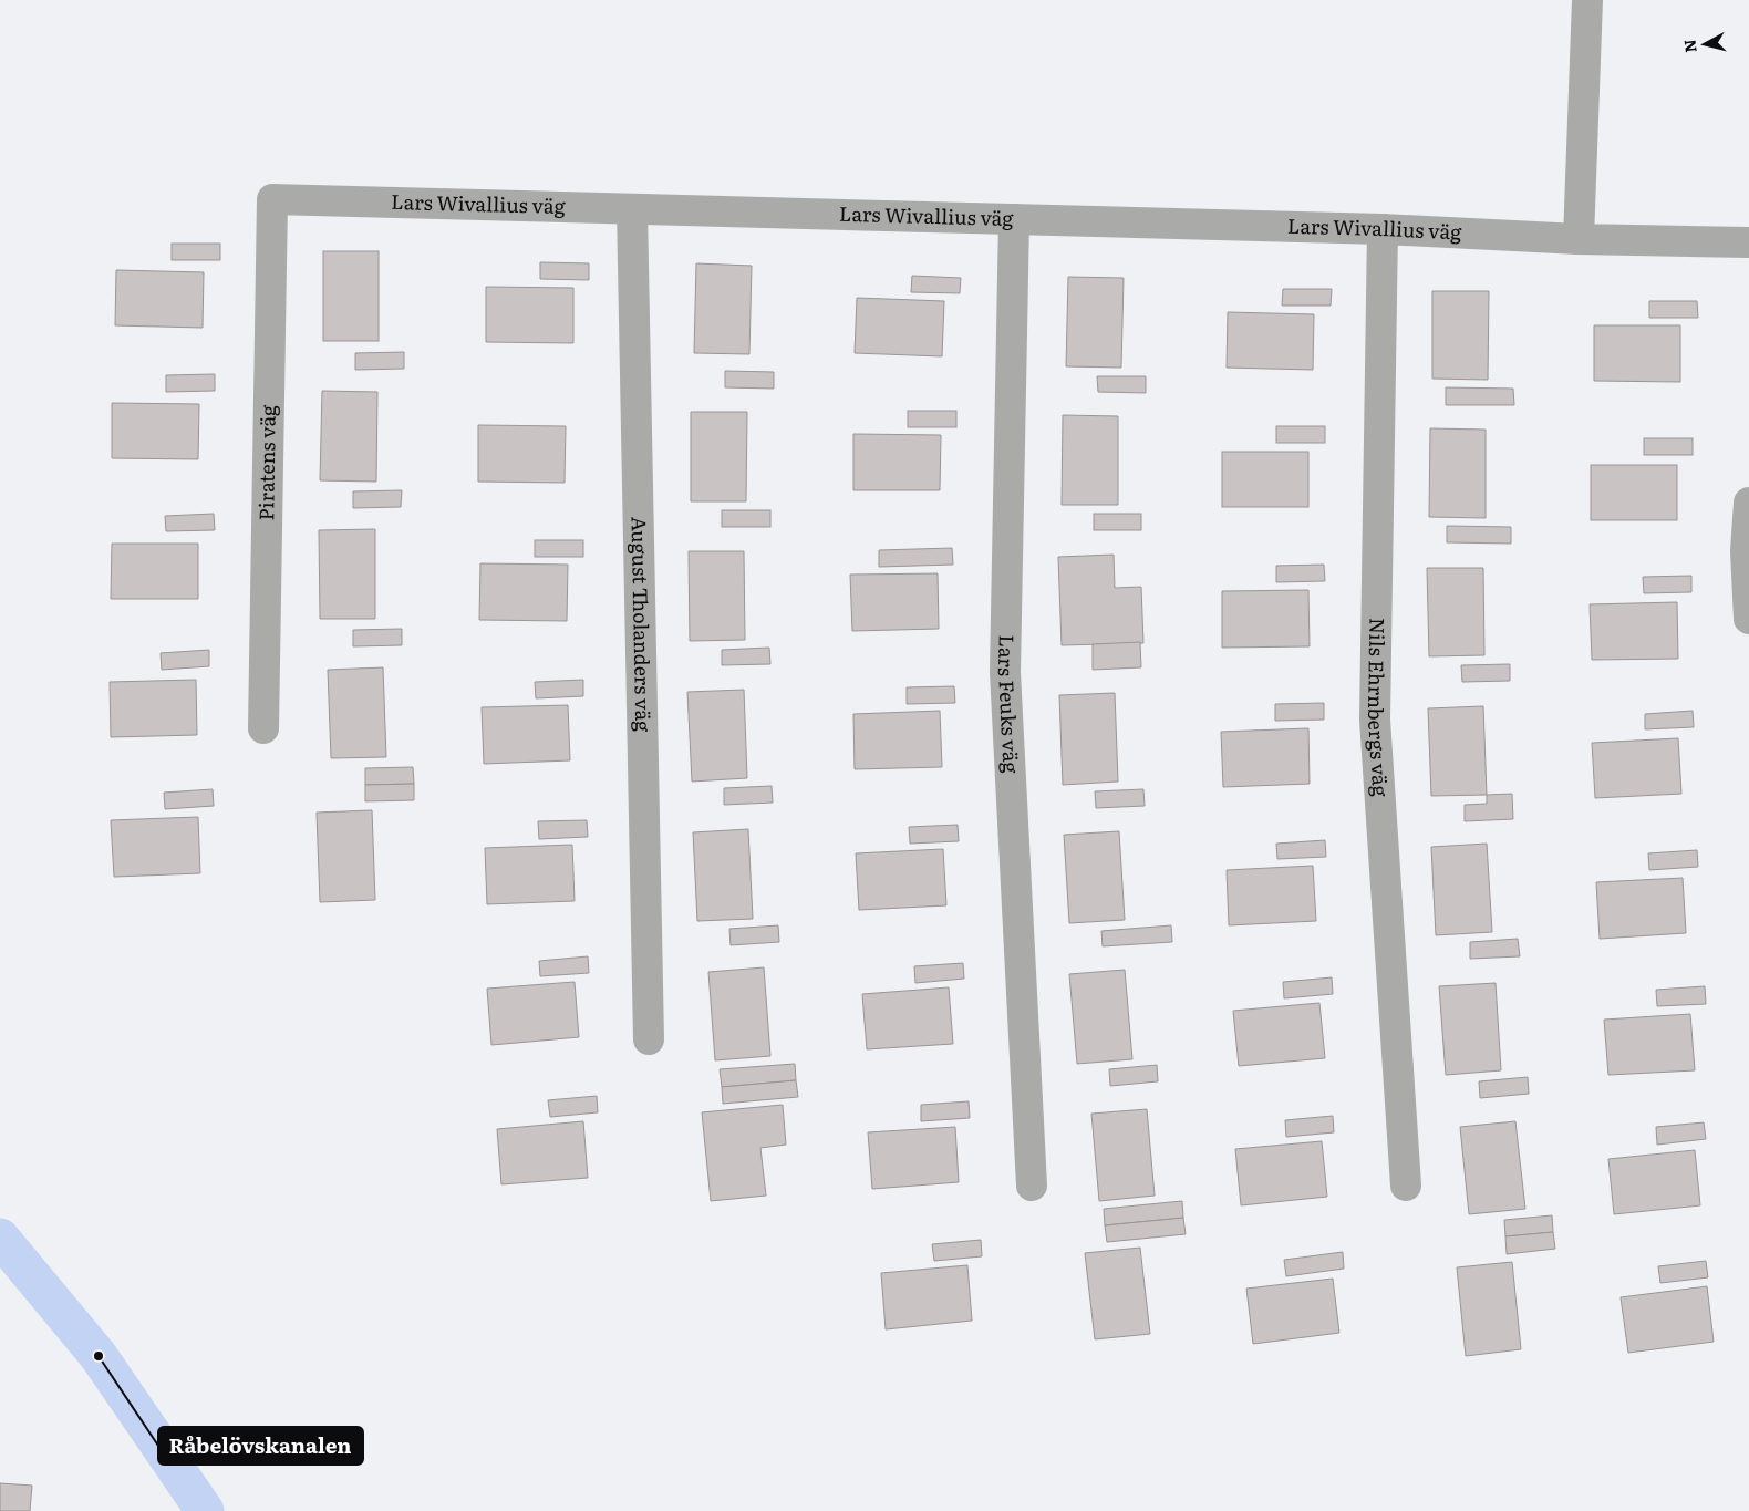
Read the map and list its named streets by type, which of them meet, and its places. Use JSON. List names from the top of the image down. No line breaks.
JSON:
{"streets":{"street":["Lars Wivallius väg","Piratens väg","August Tholanders väg","Lars Feuks väg","Nils Ehrnbergs väg"]},"crossings":[["Lars Wivallius väg","Piratens väg"],["Lars Wivallius väg","August Tholanders väg"],["Lars Wivallius väg","Lars Feuks väg"],["Lars Wivallius väg","Nils Ehrnbergs väg"]],"places":["Råbelövskanalen"],"north":"left"}
